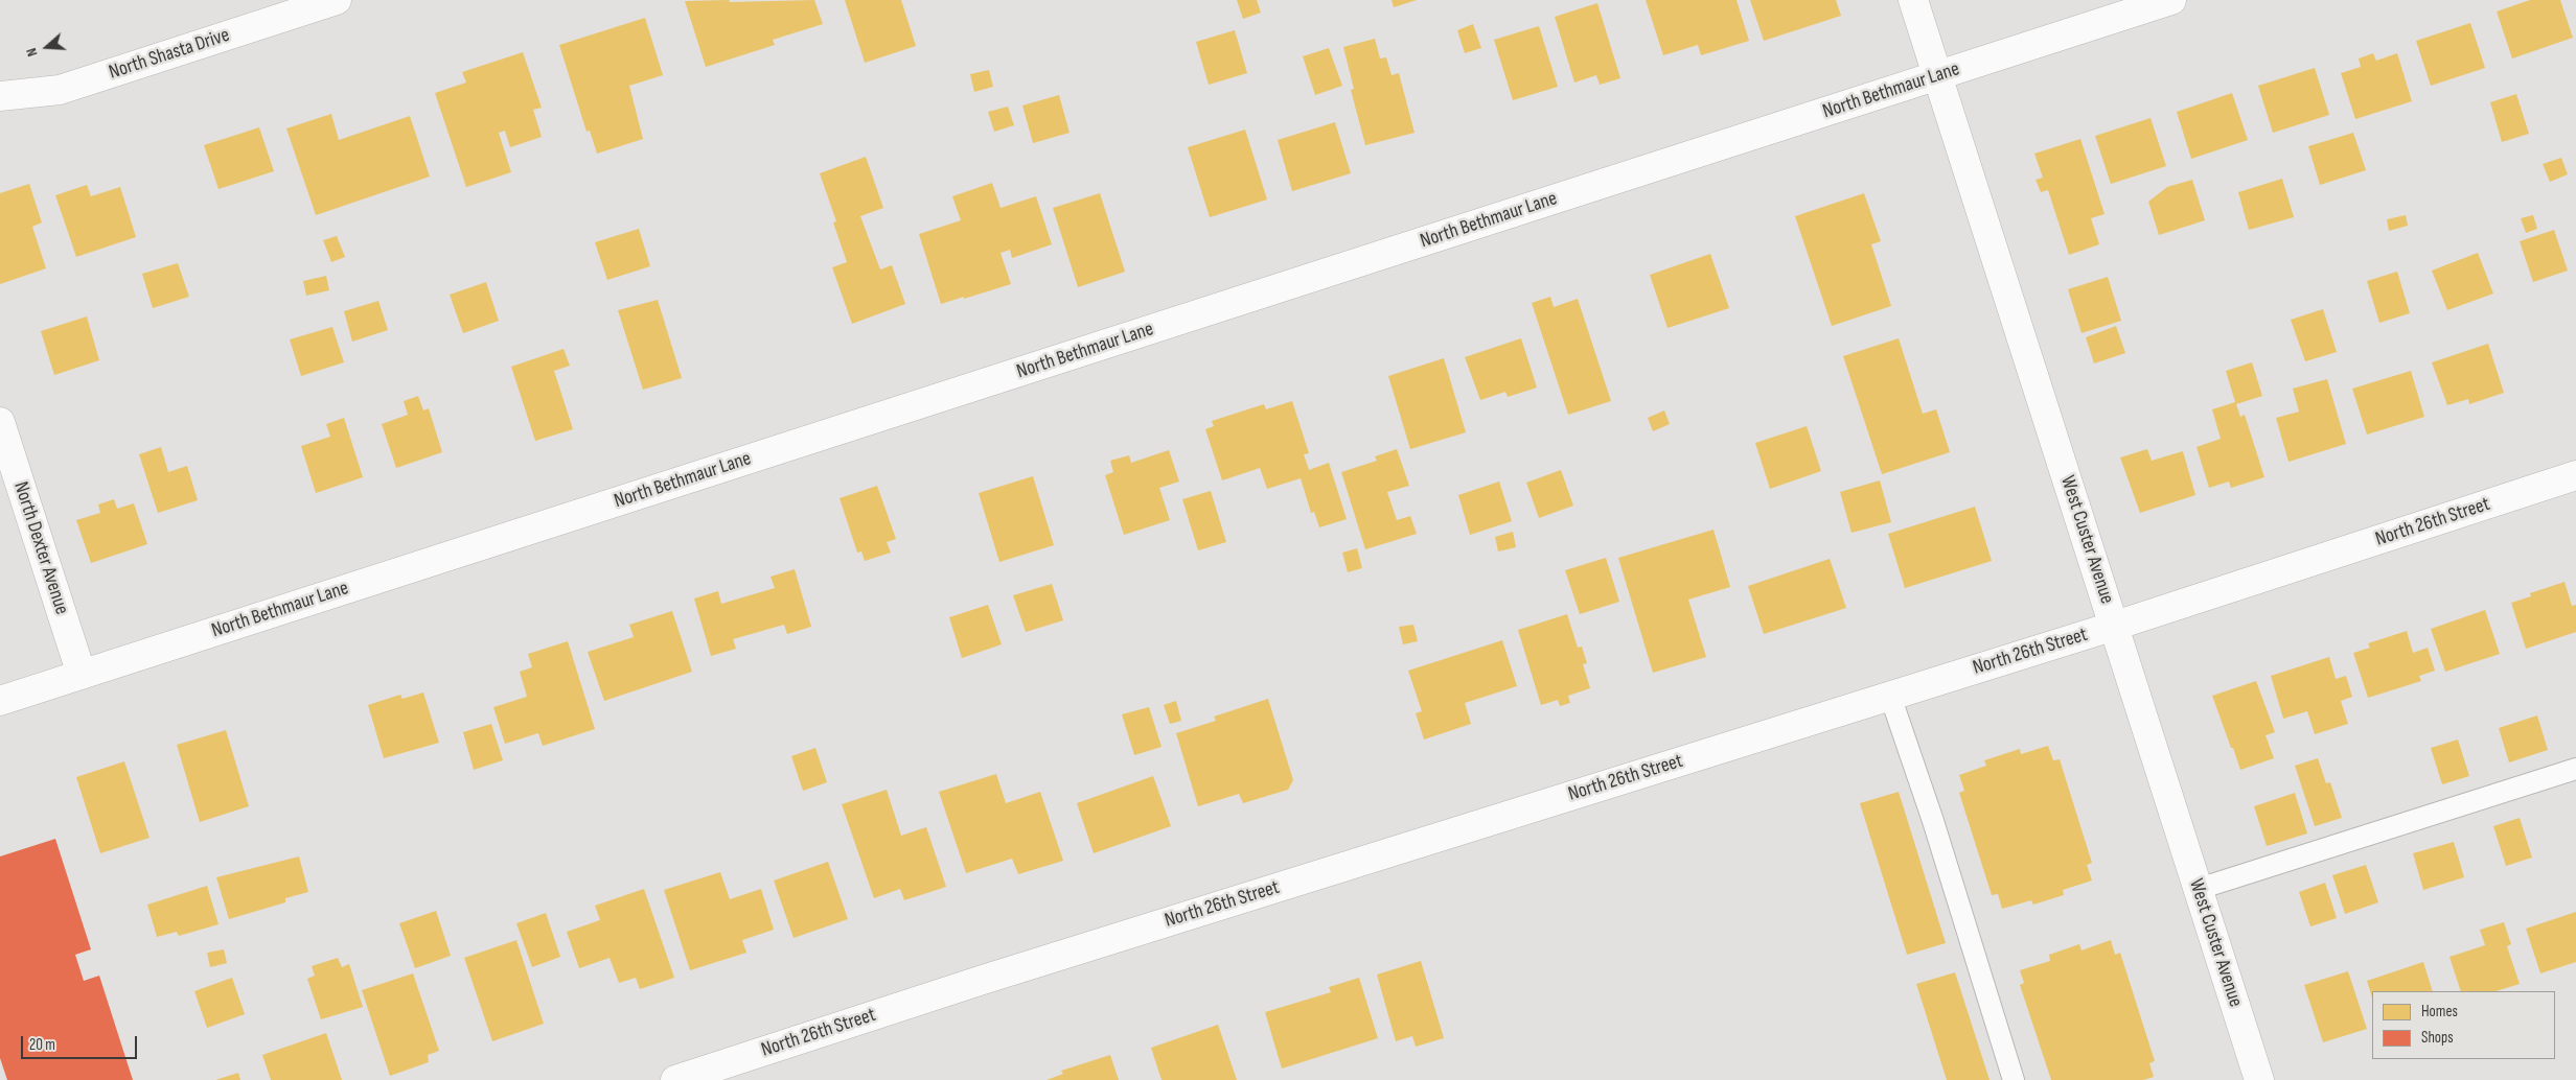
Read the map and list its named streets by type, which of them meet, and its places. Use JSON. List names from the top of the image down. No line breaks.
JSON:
{"streets":{"street":["North Shasta Drive","North Bethmaur Lane","North 26th Street","West Custer Avenue","North Dexter Avenue"]},"crossings":[["North Bethmaur Lane","West Custer Avenue"],["North Bethmaur Lane","North Dexter Avenue"],["North 26th Street","West Custer Avenue"]],"legend":["Homes","Shops"],"scale_bar":"20 m","north":"left"}
